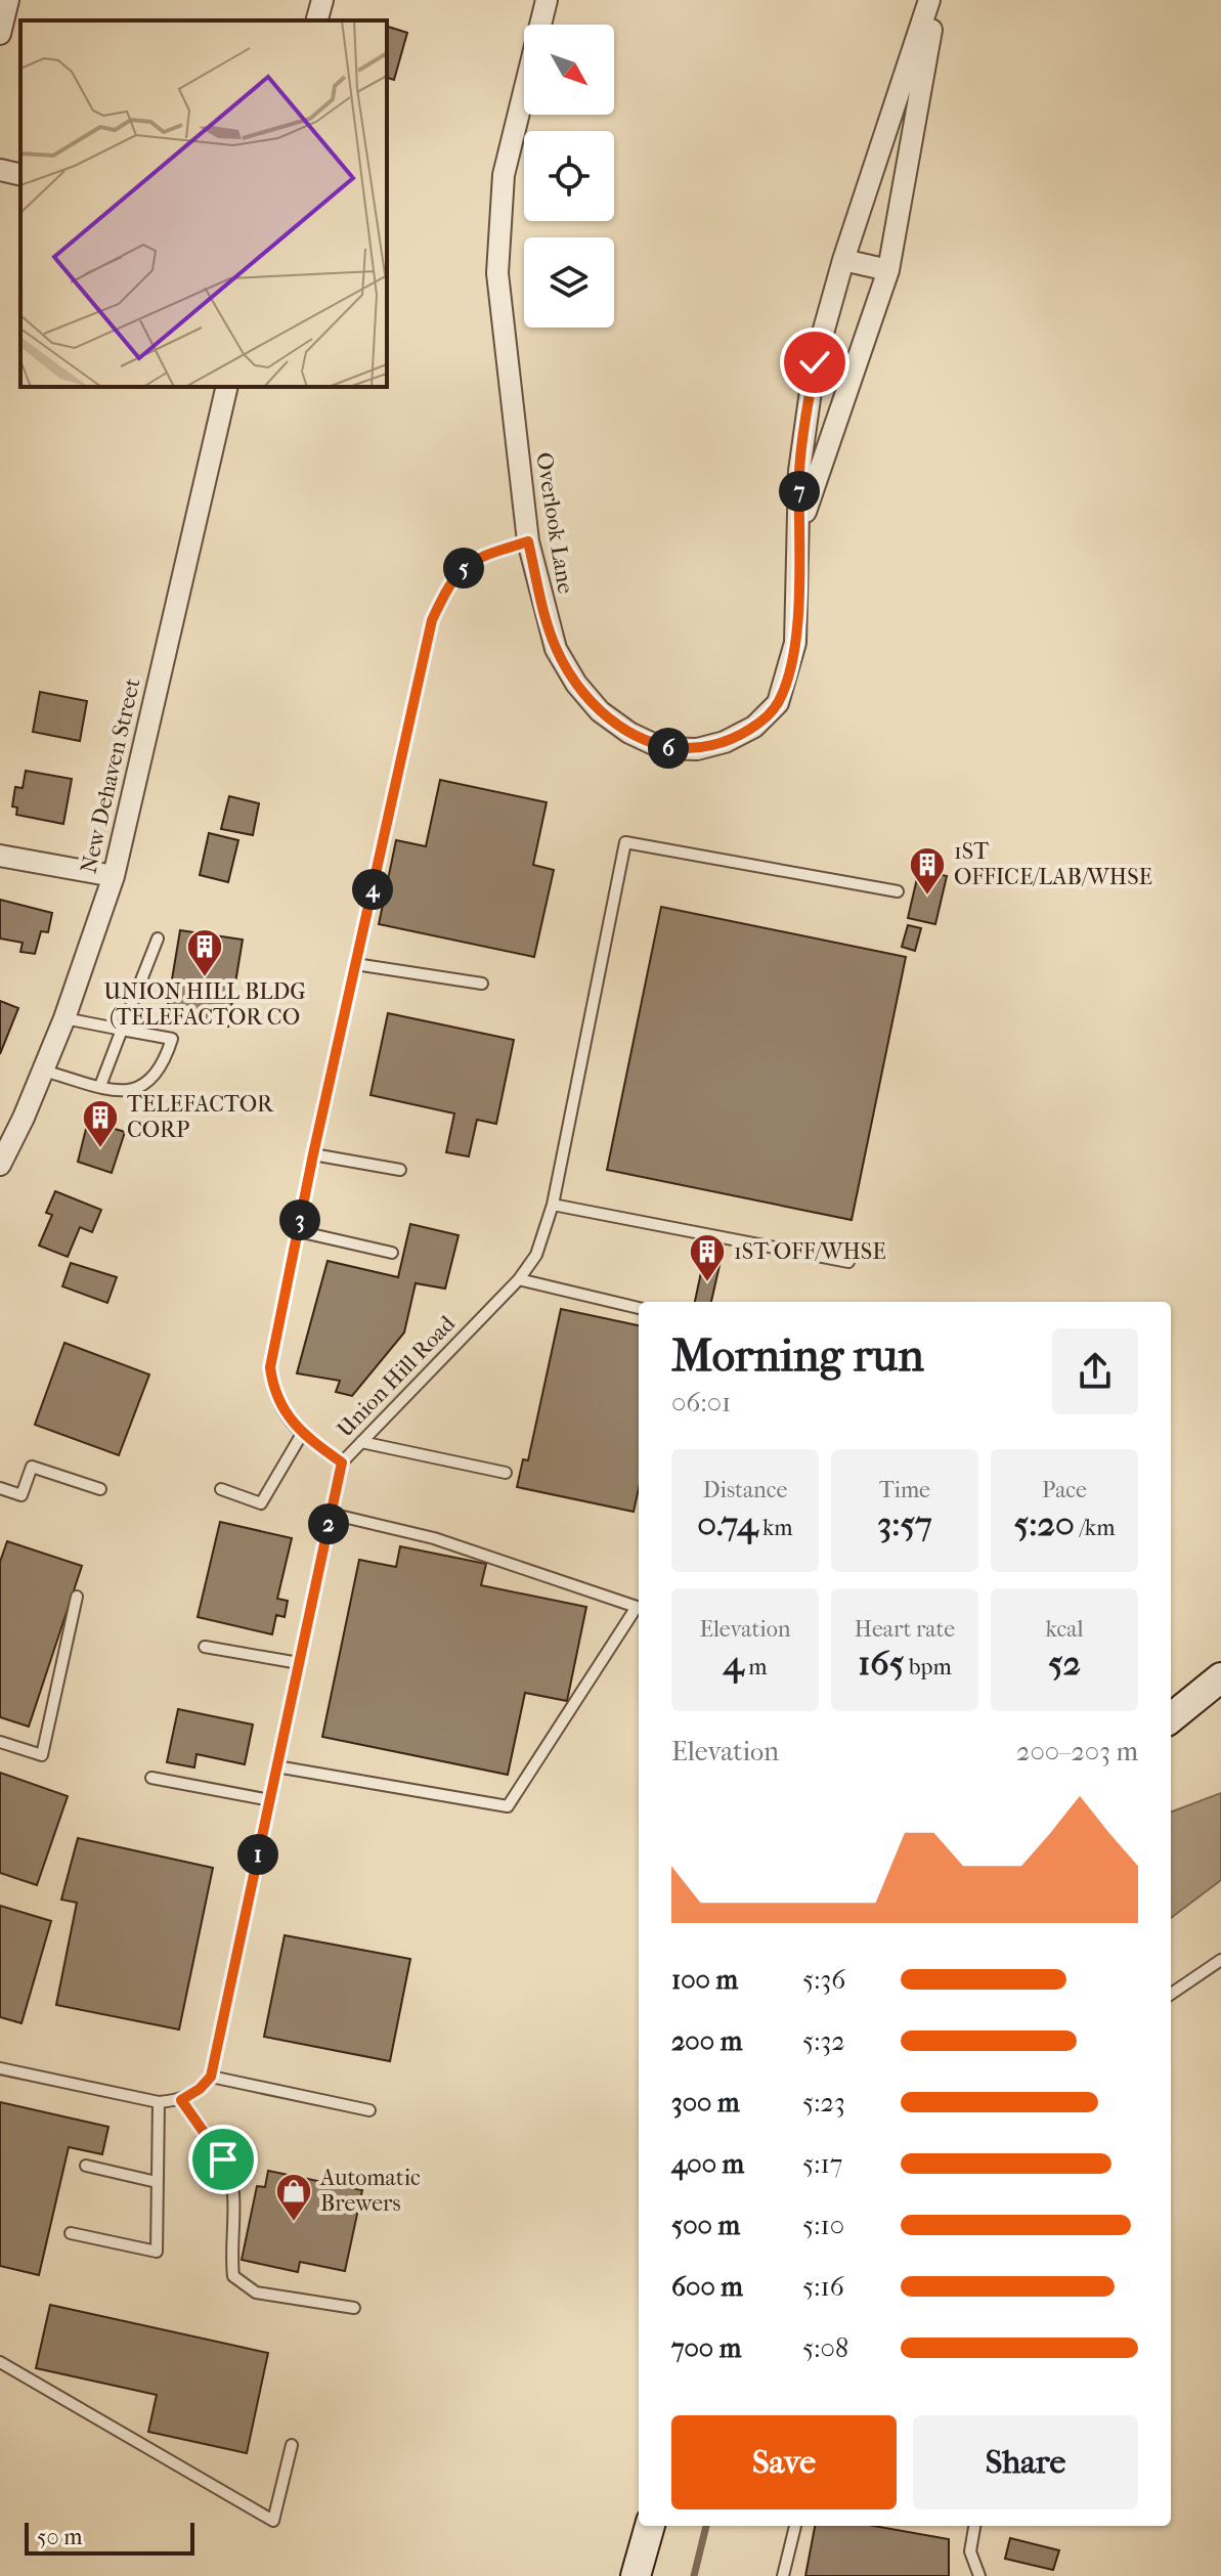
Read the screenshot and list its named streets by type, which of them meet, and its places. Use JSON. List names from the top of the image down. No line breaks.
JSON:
{"streets":{"street":["Overlook Lane","New Dehaven Street"],"lane":["Union Hill Road"]},"places":{"building":["1ST OFFICE/LAB/WHSE","UNION HILL BLDG (TELEFACTOR CO","TELEFACTOR CORP","1ST OFF/WHSE"],"shop":["Automatic Brewers"]},"scale_bar":"50 m","north":"bottom right","page":{"pins":["7","5","6","4","3","2","1"],"heading":["Morning run","06:01"],"stats":[["Distance","0.74 km"],["Time","3:57"],["Pace","5:20 /km"],["Elevation","4 m"],["Heart rate","165 bpm"],["kcal","52"]],"chart":["Elevation","200–203 m"],"list":[{"name":"100 m","note":"5:36"},{"name":"200 m","note":"5:32"},{"name":"300 m","note":"5:23"},{"name":"400 m","note":"5:17"},{"name":"500 m","note":"5:10"},{"name":"600 m","note":"5:16"},{"name":"700 m","note":"5:08"}],"buttons":["Save","Share"],"scale":"50 m"}}
